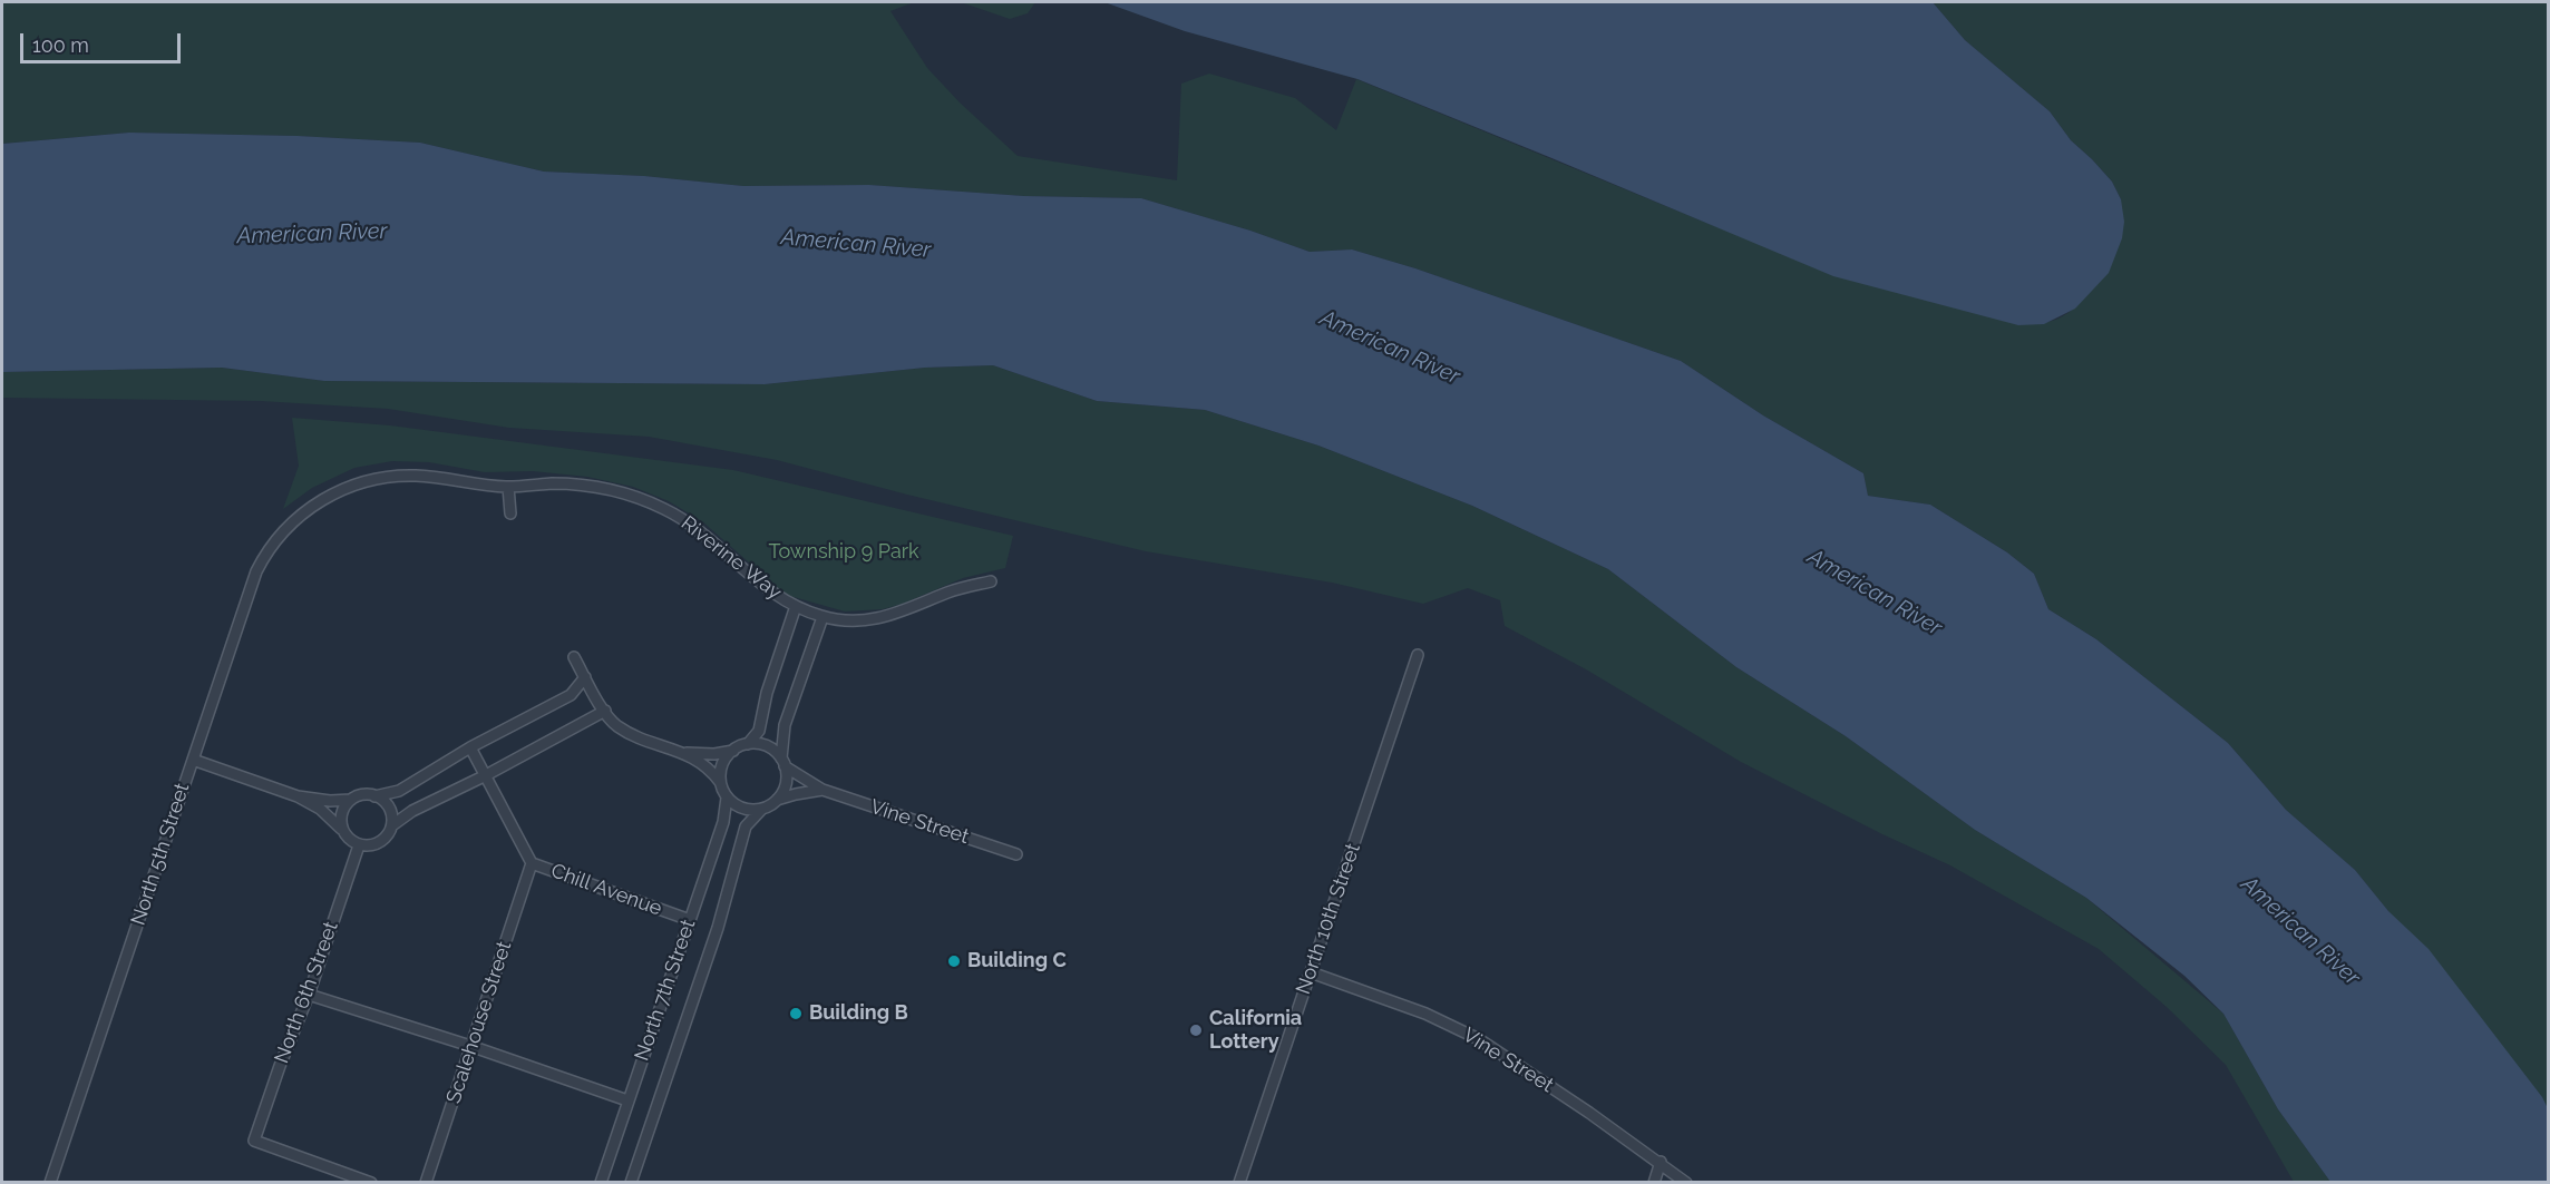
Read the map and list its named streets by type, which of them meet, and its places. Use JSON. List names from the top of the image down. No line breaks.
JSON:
{"streets":{"street":["Riverine Way","Vine Street","North 5th Street","Chill Avenue","North 10th Street","North 7th Street","North 6th Street","Scalehouse Street"]},"crossings":[["Riverine Way","North 5th Street"],["Vine Street","North 10th Street"],["Vine Street","North 7th Street"],["Chill Avenue","North 7th Street"],["Chill Avenue","Scalehouse Street"]],"water":["American River"],"parks":["Township 9 Park"],"places":["Building C","Building B","California Lottery"],"scale_bar":"100 m"}
